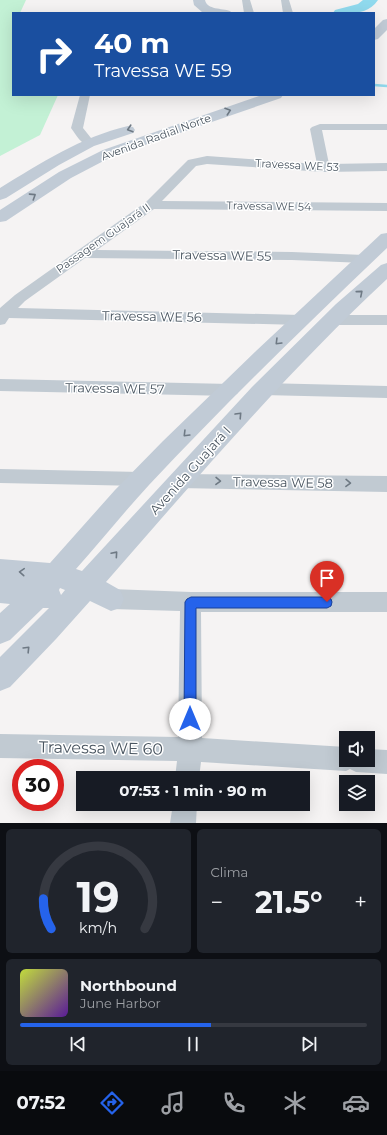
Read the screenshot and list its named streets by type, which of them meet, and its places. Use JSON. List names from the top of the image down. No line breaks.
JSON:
{"streets":{"main road":["Avenida Radial Norte","Avenida Guajará I"],"street":["Travessa WE 53","Travessa WE 54","Passagem Guajará II","Travessa WE 55","Travessa WE 56","Travessa WE 57","Travessa WE 58","Travessa WE 60"]},"crossings":[["Travessa WE 53","Passagem Guajará II"],["Travessa WE 54","Passagem Guajará II"],["Passagem Guajará II","Travessa WE 55"],["Passagem Guajará II","Travessa WE 56"],["Travessa WE 55","Avenida Guajará I"],["Travessa WE 56","Avenida Guajará I"],["Travessa WE 57","Avenida Guajará I"],["Avenida Guajará I","Travessa WE 58"]],"page":{"turn":["40 m","Travessa WE 59"],"limit":"30","trip":"07:53 · 1 min · 90 m","tile":"Clima","heat":["−","21.5°","+"],"song":["Northbound","June Harbor"],"tabs":"07:52","gauge":["19","km/h"]}}
